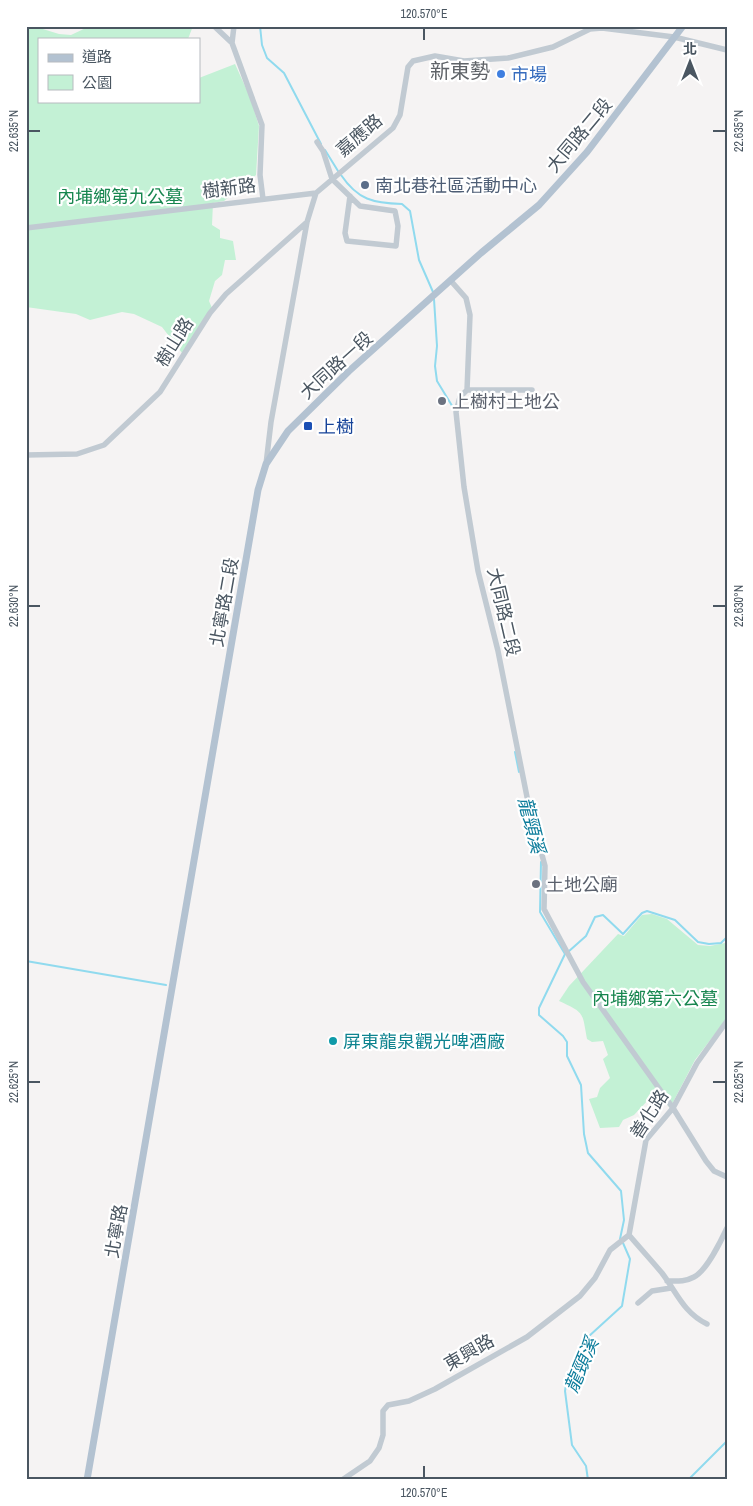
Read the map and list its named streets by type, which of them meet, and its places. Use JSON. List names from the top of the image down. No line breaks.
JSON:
{"streets":{"main road":["大同路二段","大同路一段","北寧路二段","北寧路"],"street":["嘉應路","樹新路","樹山路","善化路","東興路"]},"crossings":[["嘉應路","大同路二段"],["嘉應路","樹新路"],["大同路二段","大同路一段"],["大同路二段","善化路"],["樹山路","北寧路二段"],["大同路一段","北寧路二段"],["北寧路二段","北寧路"],["善化路","東興路"]],"districts":["新東勢"],"water":["龍頸溪"],"parks":["內埔鄉第九公墓","內埔鄉第六公墓"],"places":{"other":["市場","南北巷社區活動中心","上樹村土地公","土地公廟","屏東龍泉觀光啤酒廠"],"transit":["上樹"]},"legend":["道路","公園"],"north":"top","coordinates":["120.570°E","22.635°N","22.630°N","22.625°N"]}
